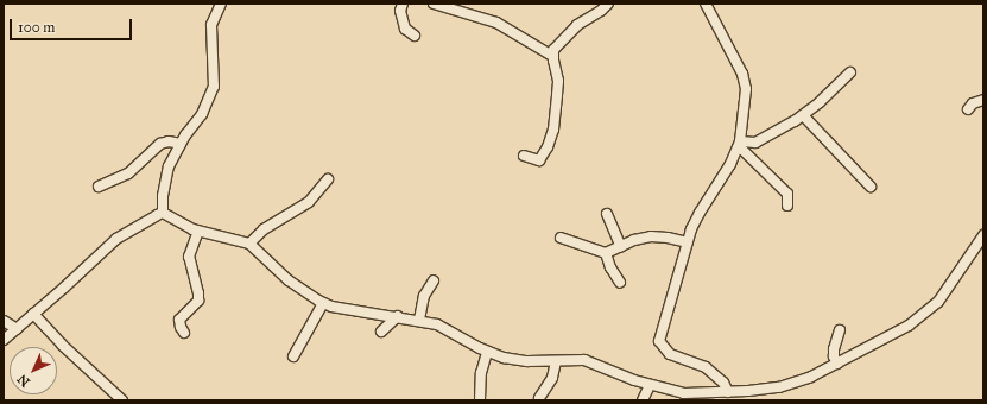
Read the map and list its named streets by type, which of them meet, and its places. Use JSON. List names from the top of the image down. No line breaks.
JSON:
{"scale_bar":"100 m","north":"bottom left"}
